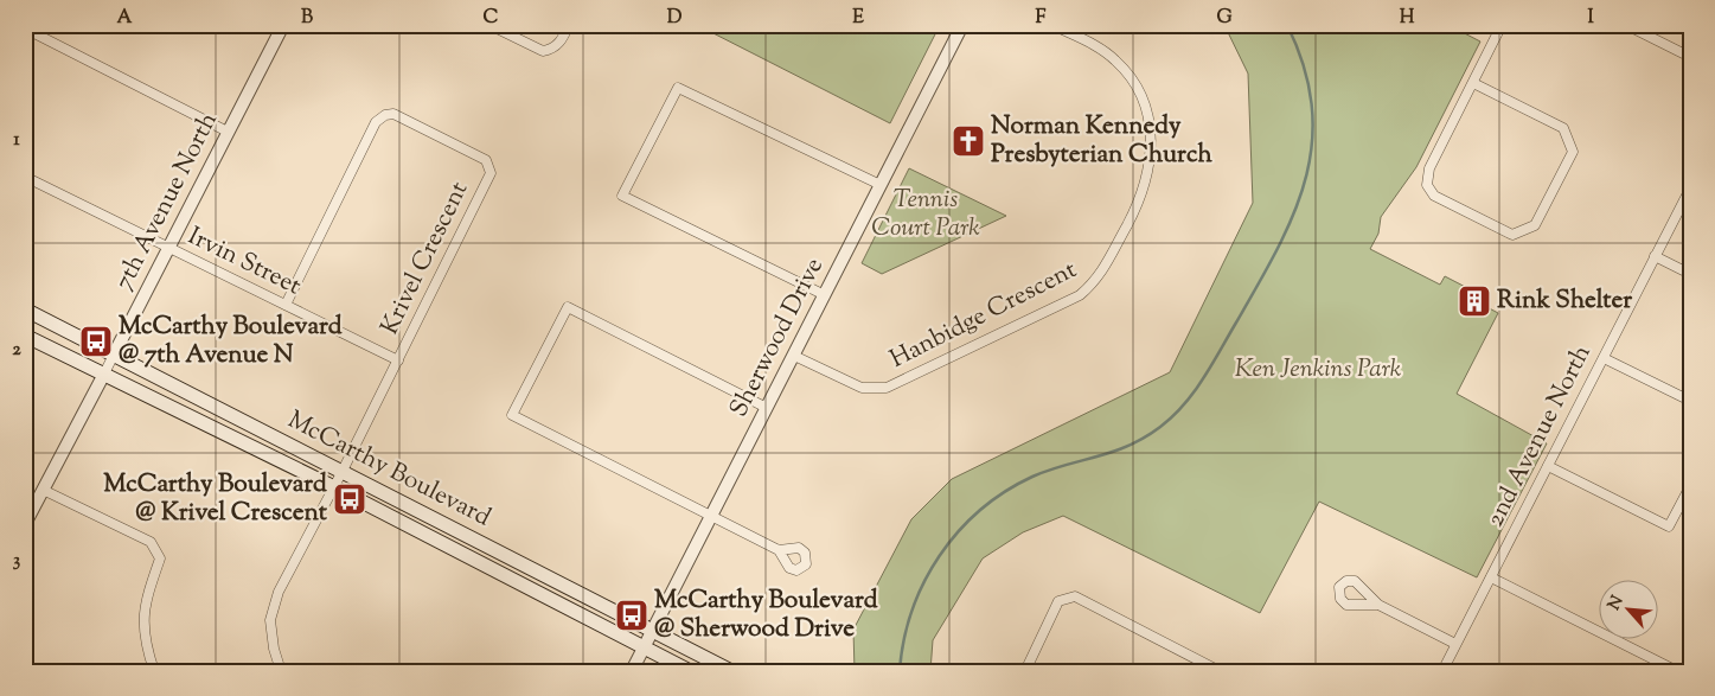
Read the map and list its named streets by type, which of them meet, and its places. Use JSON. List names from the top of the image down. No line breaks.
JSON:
{"streets":{"main road":["McCarthy Boulevard"],"street":["7th Avenue North","Krivel Crescent","Irvin Street","Hanbidge Crescent","Sherwood Drive","2nd Avenue North"]},"crossings":[["7th Avenue North","Irvin Street"],["7th Avenue North","McCarthy Boulevard"],["Krivel Crescent","Irvin Street"],["Krivel Crescent","McCarthy Boulevard"],["Hanbidge Crescent","Sherwood Drive"],["Sherwood Drive","McCarthy Boulevard"]],"parks":["Tennis Court Park","Ken Jenkins Park"],"places":{"church":["Norman Kennedy Presbyterian Church"],"building":["Rink Shelter"],"bus stop":["McCarthy Boulevard @ 7th Avenue N","McCarthy Boulevard @ Krivel Crescent","McCarthy Boulevard @ Sherwood Drive"]},"north":"top left","grid":{"columns":["A","B","C","D","E","F","G","H","I"],"rows":["1","2","3"]}}
